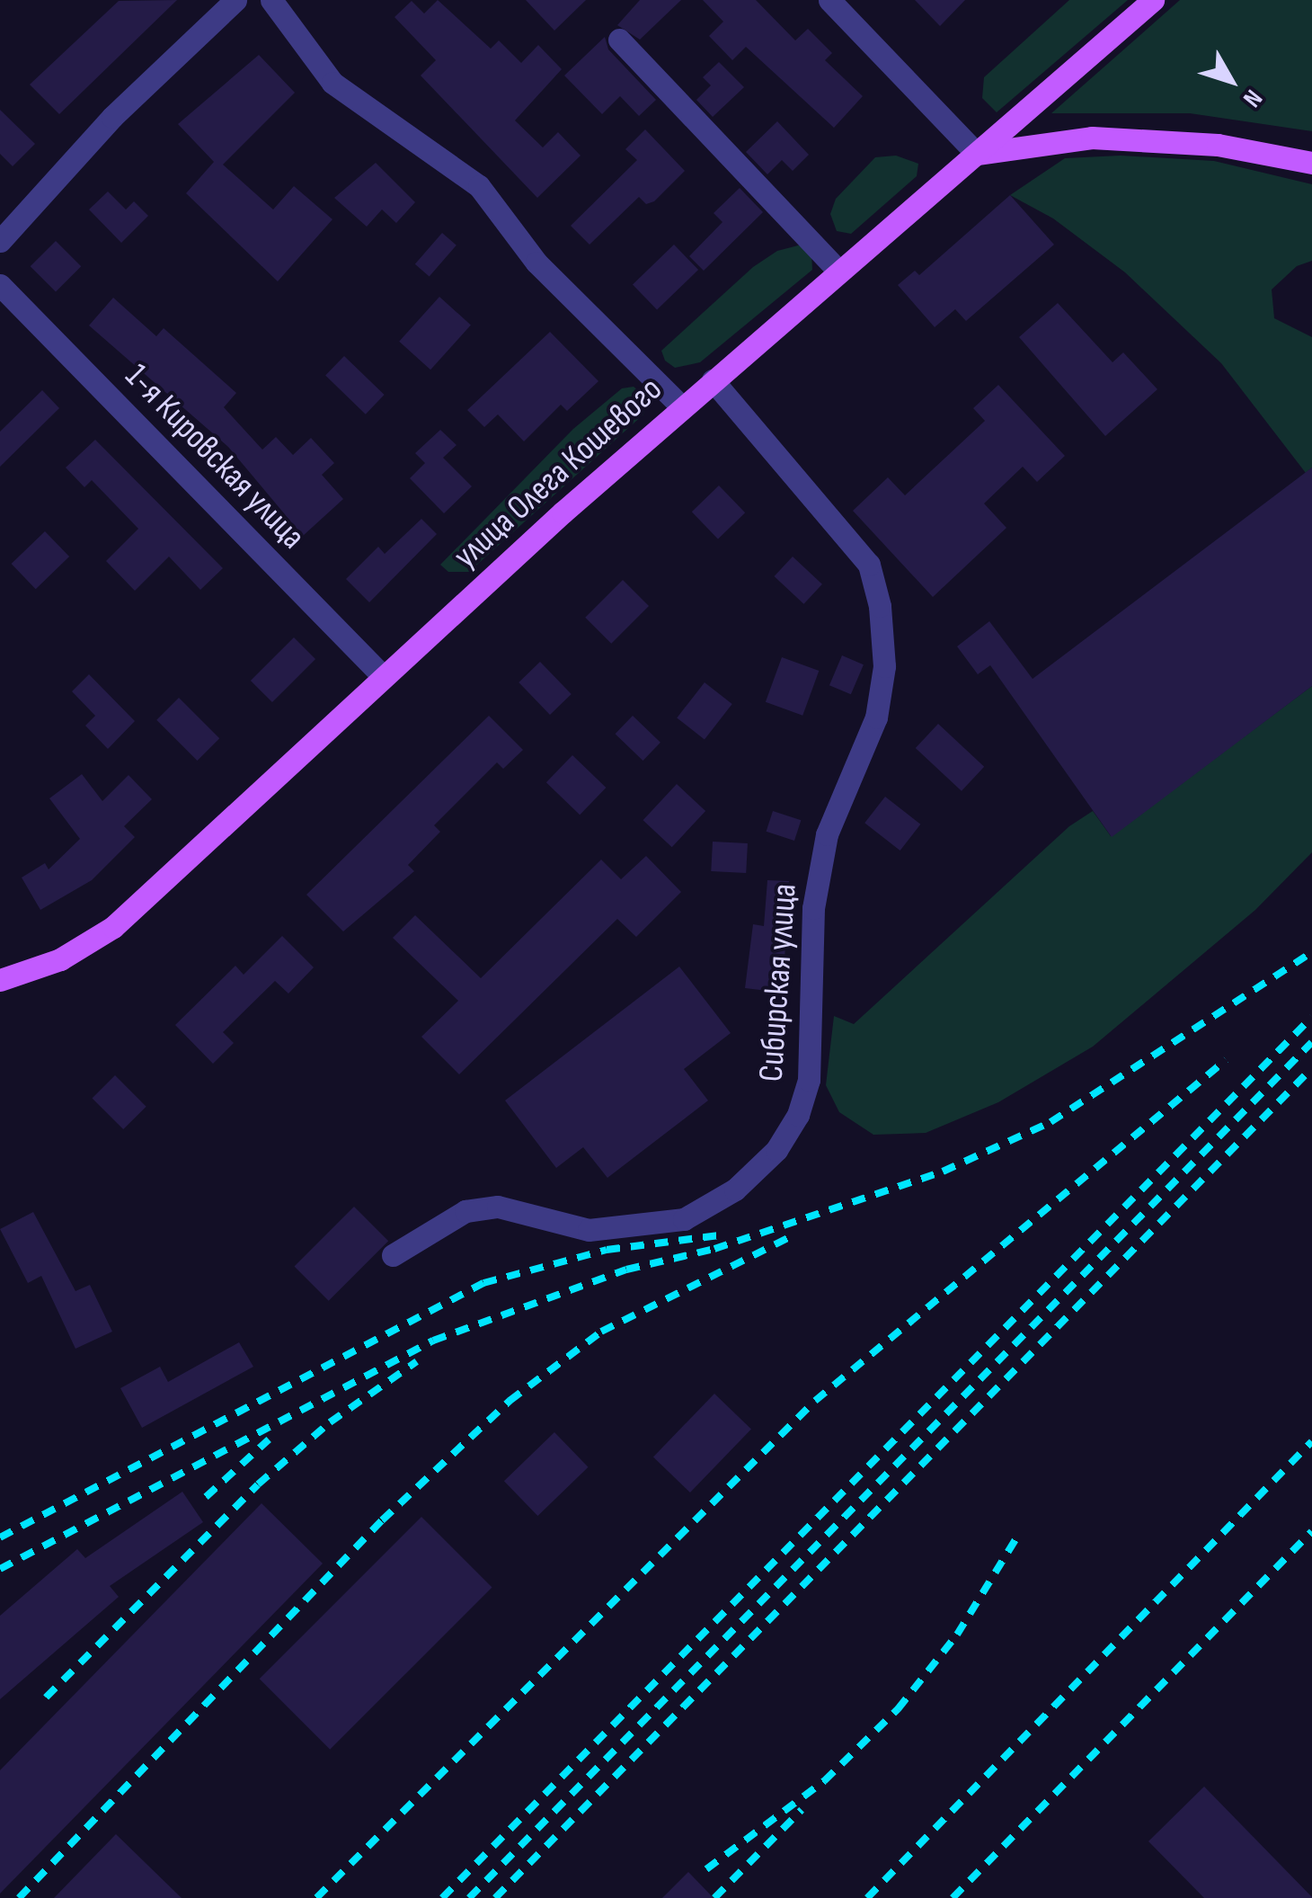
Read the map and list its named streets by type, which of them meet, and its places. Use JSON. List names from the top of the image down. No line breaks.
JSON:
{"streets":{"main road":["улица Олега Кошевого"],"street":["1-я Кировская улица","Сибирская улица"]},"crossings":[["1-я Кировская улица","улица Олега Кошевого"],["улица Олега Кошевого","Сибирская улица"]],"north":"bottom right"}
